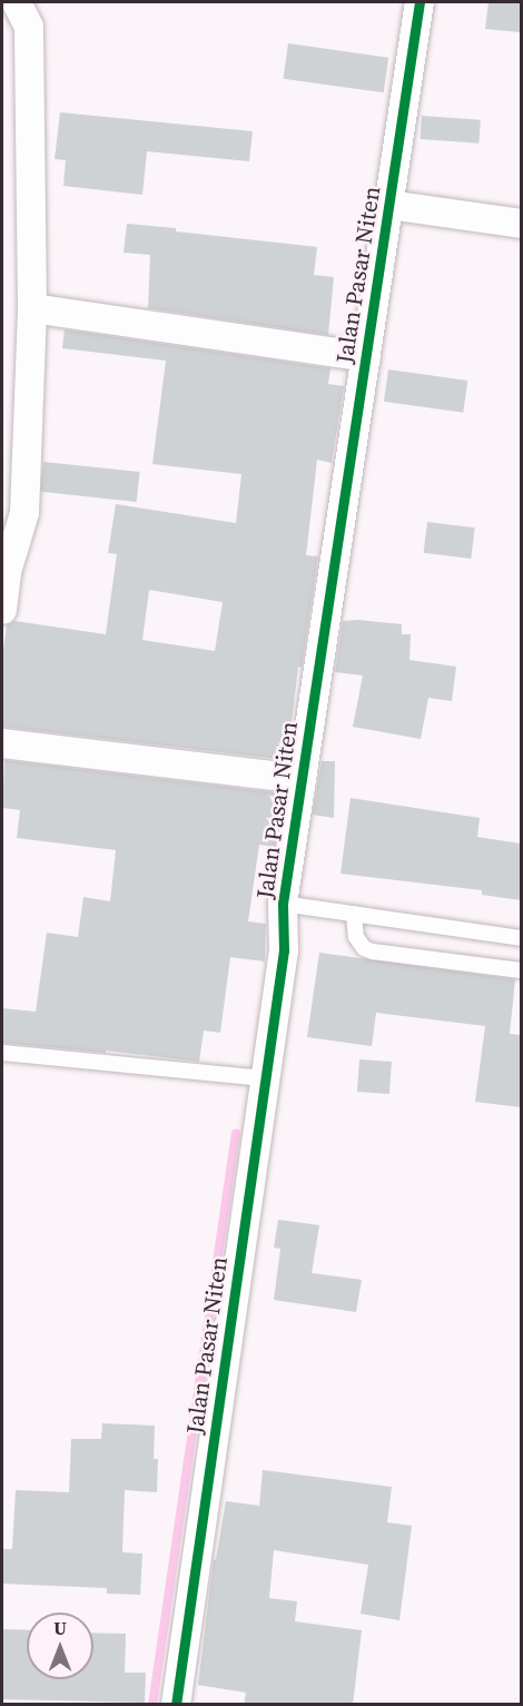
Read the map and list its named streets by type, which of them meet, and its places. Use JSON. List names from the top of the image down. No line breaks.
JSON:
{"streets":{"street":["Jalan Pasar Niten"]},"north":"top"}
